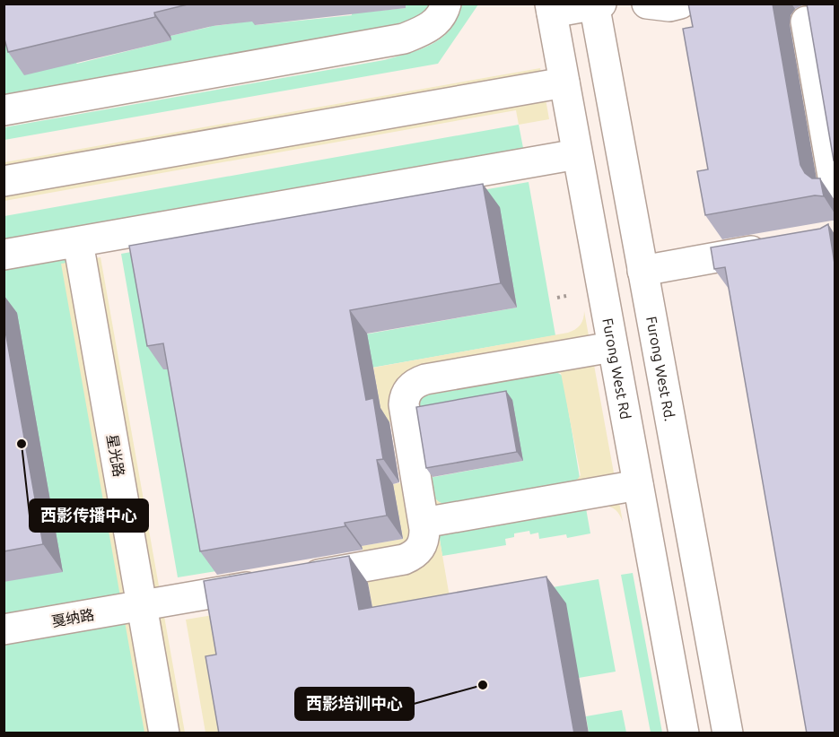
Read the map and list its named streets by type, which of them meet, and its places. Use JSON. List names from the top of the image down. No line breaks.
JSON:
{"streets":{"main road":["Furong West Rd","Furong West Rd.","星光路","戛纳路"]},"crossings":[["Furong West Rd","戛纳路"],["星光路","戛纳路"]],"places":["西影传播中心","西影培训中心"]}
